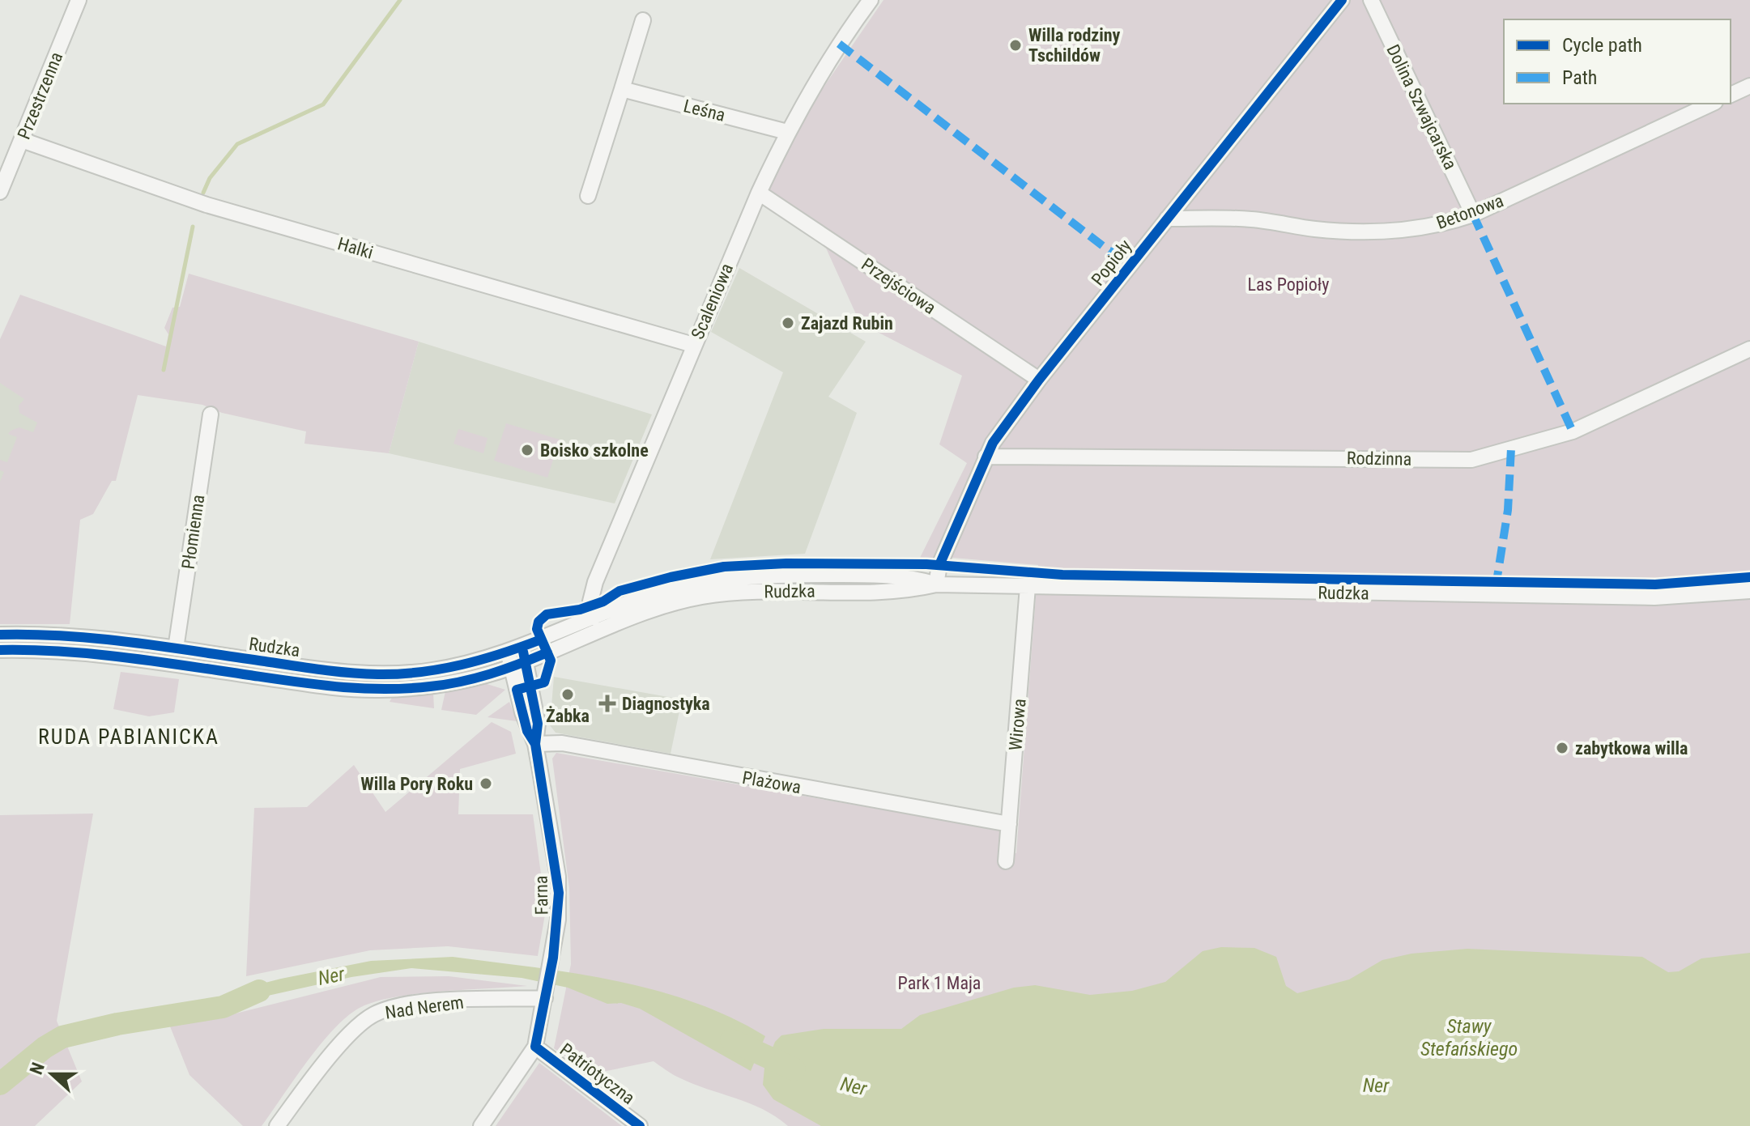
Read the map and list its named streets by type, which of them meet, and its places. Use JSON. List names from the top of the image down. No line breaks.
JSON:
{"streets":{"street":["Przestrzenna","Dolina Szwajcarska","Leśna","Betonowa","Halki","Popioły","Przejściowa","Scaleniowa","Rodzinna","Płomienna","Rudzka","Wirowa","Plażowa","Farna","Nad Nerem","Patriotyczna"]},"crossings":[["Przestrzenna","Halki"],["Dolina Szwajcarska","Betonowa"],["Leśna","Scaleniowa"],["Betonowa","Popioły"],["Halki","Scaleniowa"],["Popioły","Przejściowa"],["Popioły","Rodzinna"],["Popioły","Rudzka"],["Przejściowa","Scaleniowa"],["Scaleniowa","Rudzka"],["Płomienna","Rudzka"],["Rudzka","Wirowa"],["Rudzka","Farna"],["Wirowa","Plażowa"],["Plażowa","Farna"],["Farna","Nad Nerem"],["Farna","Patriotyczna"]],"districts":["RUDA PABIANICKA"],"water":["Ner","Stawy Stefańskiego"],"parks":["Las Popioły","Park 1 Maja"],"places":{"other":["Willa rodziny Tschildów","Zajazd Rubin","Boisko szkolne","Żabka","zabytkowa willa","Willa Pory Roku"],"health":["Diagnostyka"]},"legend":["Cycle path","Path"],"north":"left"}
